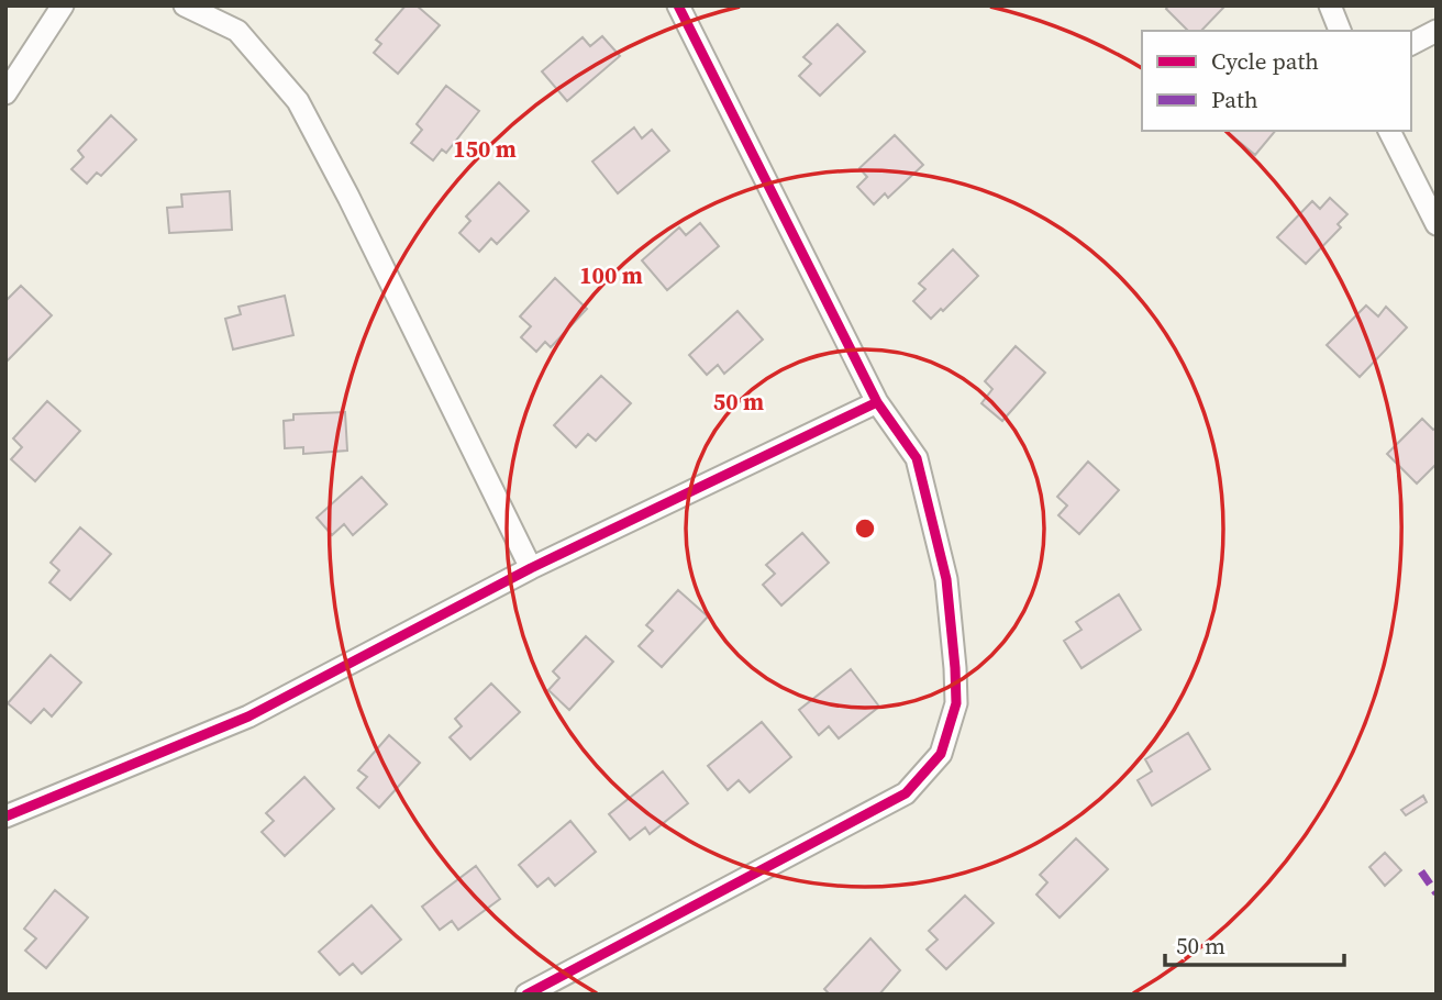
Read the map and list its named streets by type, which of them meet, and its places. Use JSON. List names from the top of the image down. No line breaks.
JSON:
{"legend":["Cycle path","Path"],"scale_bar":"50 m","rings":["150 m","100 m","50 m"]}
